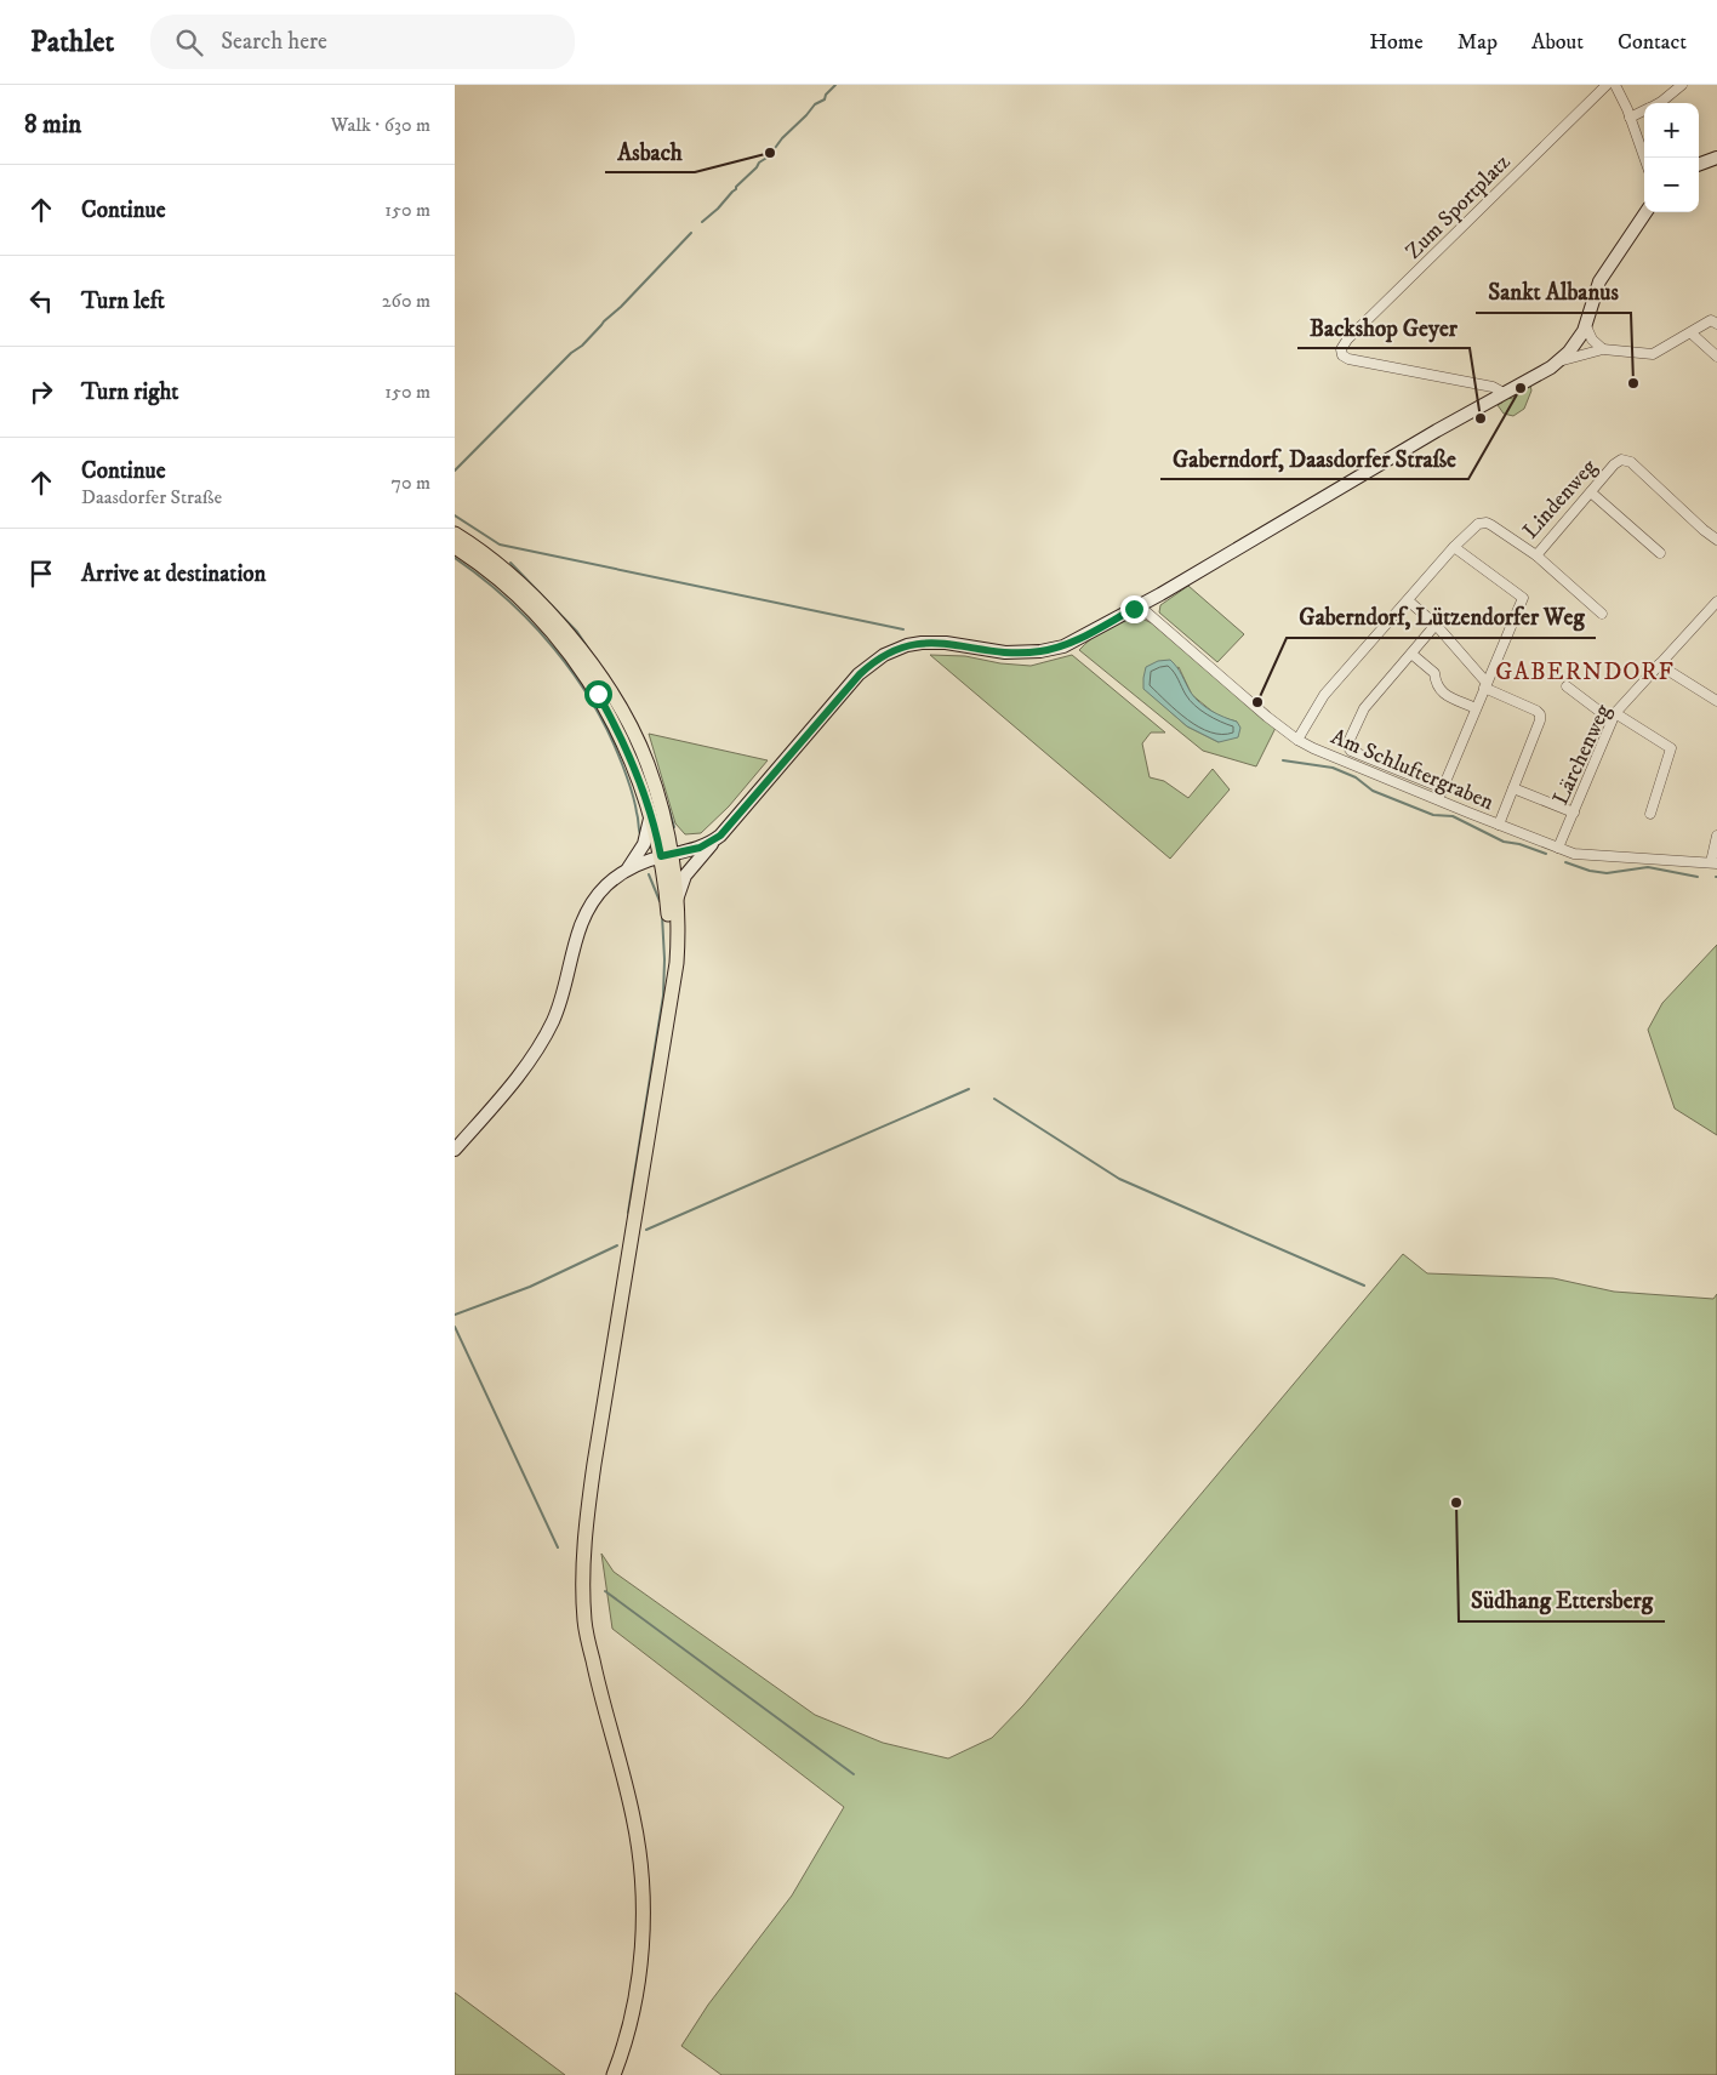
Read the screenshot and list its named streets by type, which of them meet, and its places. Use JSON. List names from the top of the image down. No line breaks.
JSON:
{"streets":{"street":["Zum Sportplatz","Lindenweg","Lärchenweg","Am Schluftergraben"]},"crossings":[["Lärchenweg","Am Schluftergraben"]],"districts":["GABERNDORF"],"places":["Asbach","Sankt Albanus","Gaberndorf, Daasdorfer Straße","Backshop Geyer","Gaberndorf, Lützendorfer Weg","Südhang Ettersberg"],"page":{"header":"Pathlet","search":"Search here","nav":["Home","Map","About","Contact"],"heading":["8 min","Walk · 630 m"],"map_buttons":["+","−"],"list":[["Continue","150 m"],["Turn left","260 m"],["Turn right","150 m"],["Continue","Daasdorfer Straße","70 m"],"Arrive at destination"]}}
